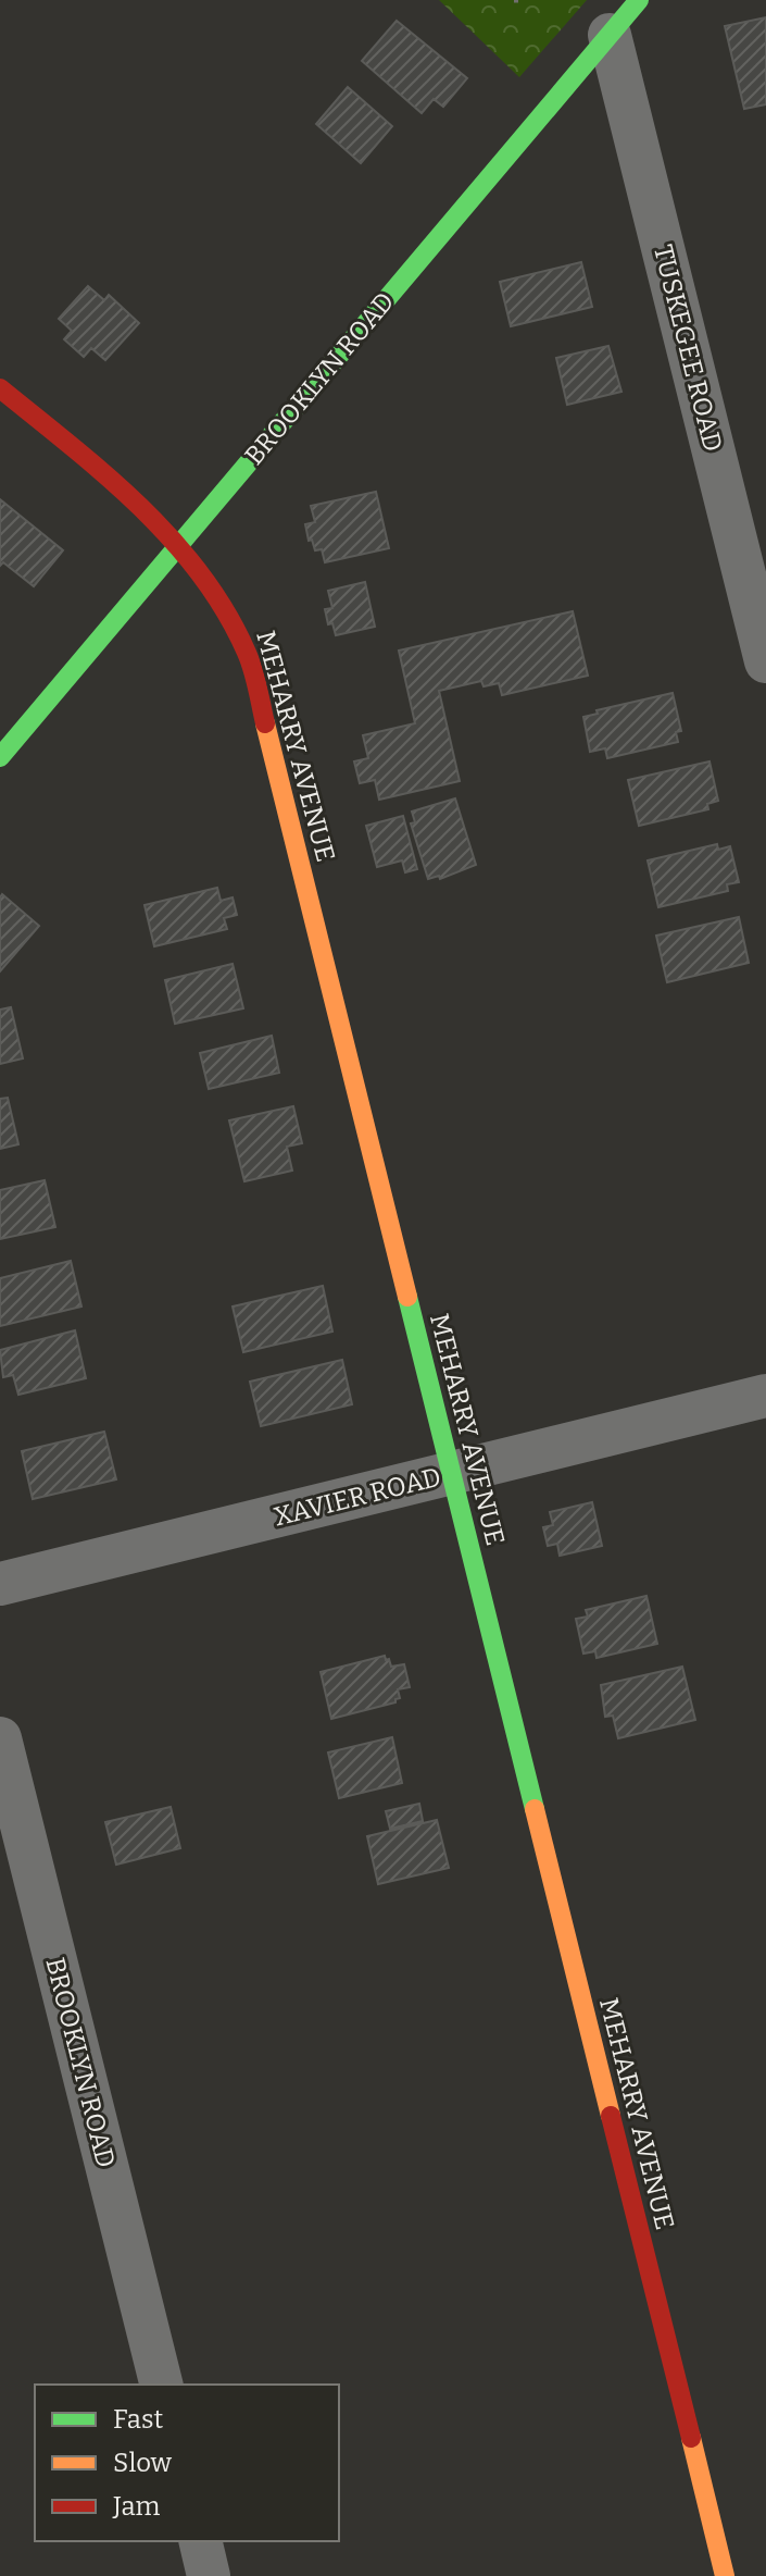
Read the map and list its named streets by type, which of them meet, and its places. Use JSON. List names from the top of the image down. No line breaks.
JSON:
{"streets":{"street":["TUSKEGEE ROAD","BROOKLYN ROAD","MEHARRY AVENUE","XAVIER ROAD"]},"crossings":[["TUSKEGEE ROAD","BROOKLYN ROAD"],["BROOKLYN ROAD","MEHARRY AVENUE"],["MEHARRY AVENUE","XAVIER ROAD"]],"legend":["Fast","Slow","Jam"]}
